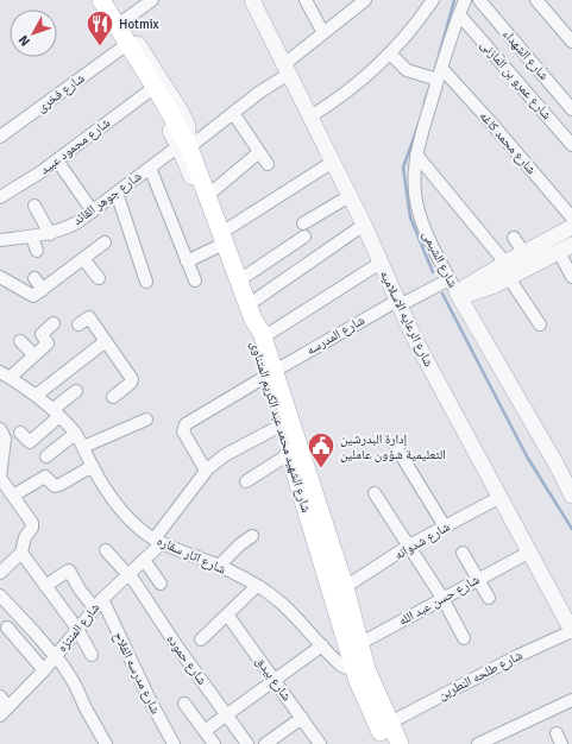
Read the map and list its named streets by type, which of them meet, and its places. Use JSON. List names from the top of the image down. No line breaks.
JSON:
{"streets":{"main road":["شارع الشهيد محمد عبد الكريم المتناوى"],"street":["شارع الشهداء","شارع عمرو بن المازنى","شارع فخرى","شارع محمد كاغه","شارع محمود عبيد","شارع جوهر القائد","شارع الشيمى","شارع الرعايه الاسلاميه","شارع المدرسه","شارع شدوانه","شارع اثار سقاره","شارع حسن عبد الله","شارع المنتزه","شارع حموده","شارع مدرسه الفلاح","شارع طلحه النطرين","شارع بيدق"]},"crossings":[["شارع عمرو بن المازنى","شارع الشيمى"],["شارع محمد كاغه","شارع الشيمى"],["شارع جوهر القائد","شارع الرعايه الاسلاميه"],["شارع الشيمى","شارع المدرسه"],["شارع الرعايه الاسلاميه","شارع المدرسه"],["شارع الرعايه الاسلاميه","شارع شدوانه"],["شارع الرعايه الاسلاميه","شارع حسن عبد الله"],["شارع الرعايه الاسلاميه","شارع طلحه النطرين"],["شارع المدرسه","شارع الشهيد محمد عبد الكريم المتناوى"],["شارع المدرسه","شارع المنتزه"],["شارع الشهيد محمد عبد الكريم المتناوى","شارع شدوانه"],["شارع الشهيد محمد عبد الكريم المتناوى","شارع اثار سقاره"],["شارع الشهيد محمد عبد الكريم المتناوى","شارع حسن عبد الله"],["شارع الشهيد محمد عبد الكريم المتناوى","شارع المنتزه"],["شارع الشهيد محمد عبد الكريم المتناوى","شارع طلحه النطرين"],["شارع اثار سقاره","شارع المنتزه"],["شارع المنتزه","شارع حموده"],["شارع المنتزه","شارع مدرسه الفلاح"]],"places":{"restaurant":["Hotmix"],"public building":["إدارة البدرشين التعليمية شؤون عاملين"]},"north":"bottom left"}
